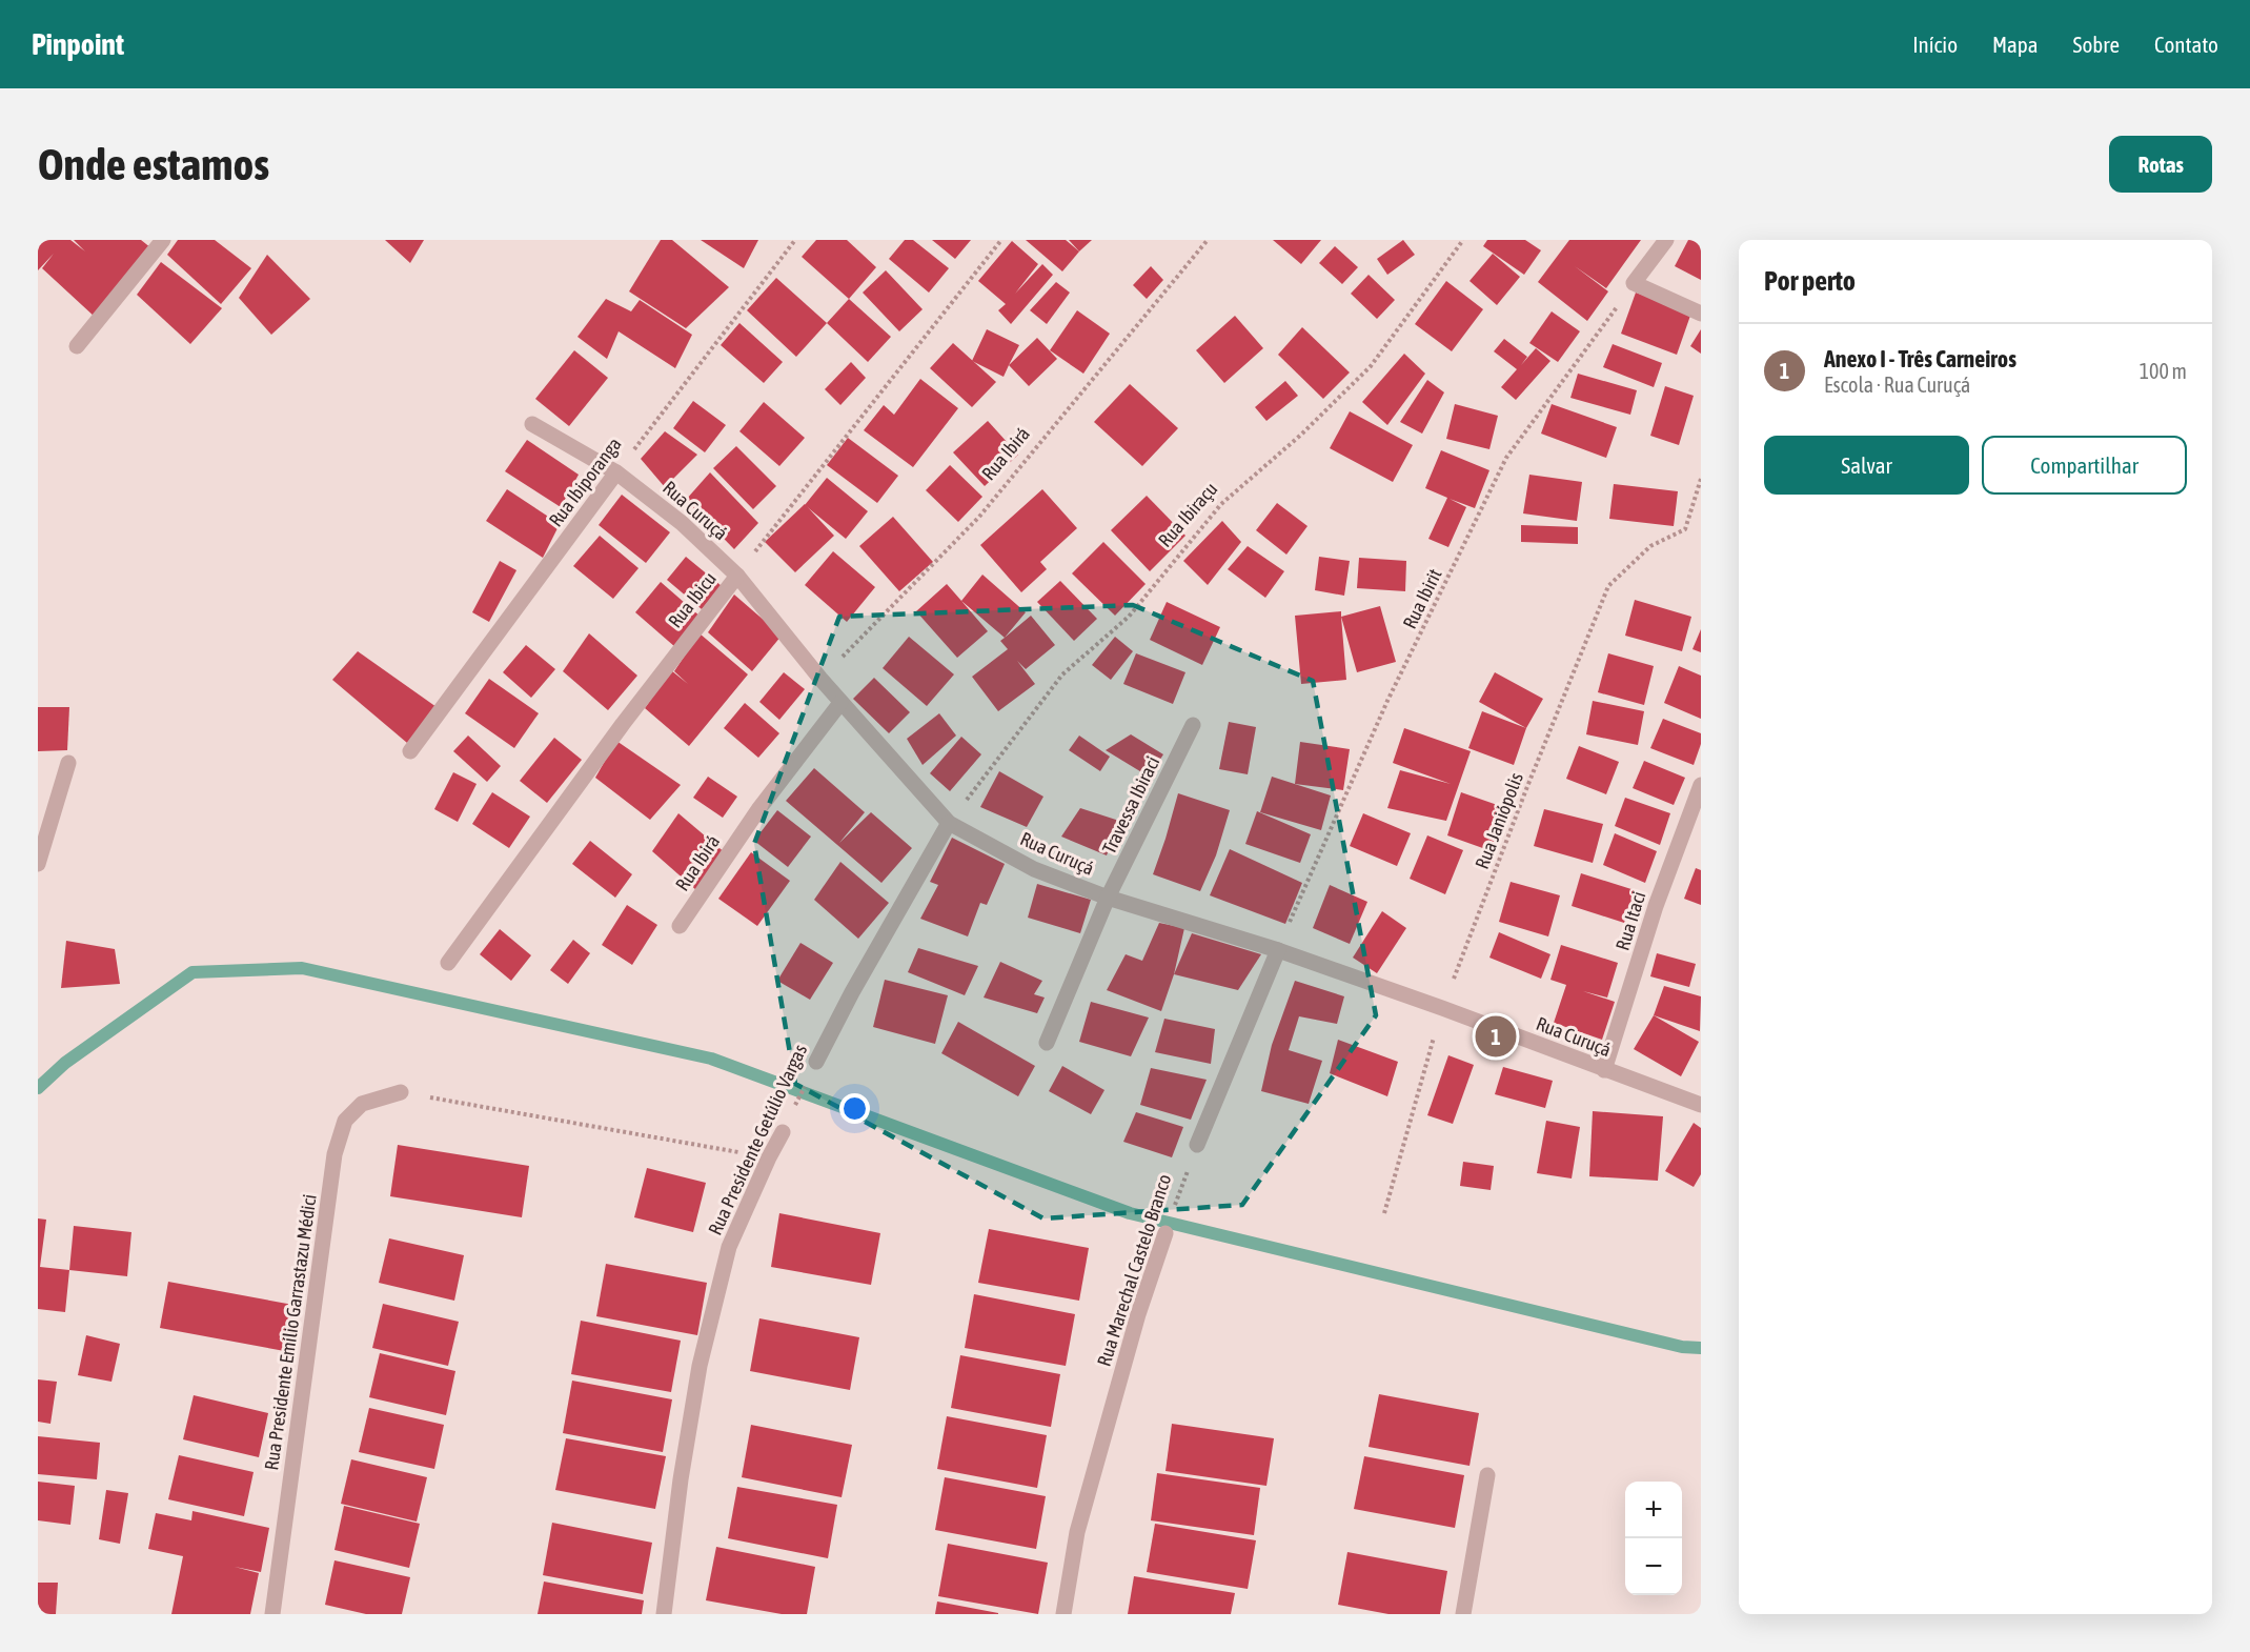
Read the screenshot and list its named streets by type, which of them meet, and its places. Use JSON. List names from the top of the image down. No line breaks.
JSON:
{"streets":{"street":["Rua Ibirá","Rua Ibiporanga","Rua Curuçá","Rua Ibicu","Travessa Ibiraci","Rua Itaci","Rua Presidente Getúlio Vargas","Rua Marechal Castelo Branco","Rua Presidente Emílio Garrastazu Médici"],"path":["Rua Ibiraçu","Rua Ibirit","Rua Janiópolis"]},"crossings":[["Rua Ibirá","Rua Curuçá"],["Rua Ibiporanga","Rua Curuçá"],["Rua Curuçá","Rua Ibiraçu"],["Rua Curuçá","Rua Ibirit"],["Rua Curuçá","Rua Ibicu"],["Rua Curuçá","Travessa Ibiraci"],["Rua Curuçá","Rua Janiópolis"],["Rua Curuçá","Rua Itaci"],["Rua Curuçá","Rua Presidente Getúlio Vargas"],["Rua Ibiraçu","Rua Presidente Getúlio Vargas"]],"page":{"header":"Pinpoint","nav":["Início","Mapa","Sobre","Contato"],"buttons":["Rotas",["Salvar","Compartilhar"]],"title":"Onde estamos","heading":"Por perto","list":[{"mark":"1","name":"Anexo I - Três Carneiros","note":"Escola · Rua Curuçá","value":"100 m"}],"pins":"1","map_buttons":["+","−"]}}
